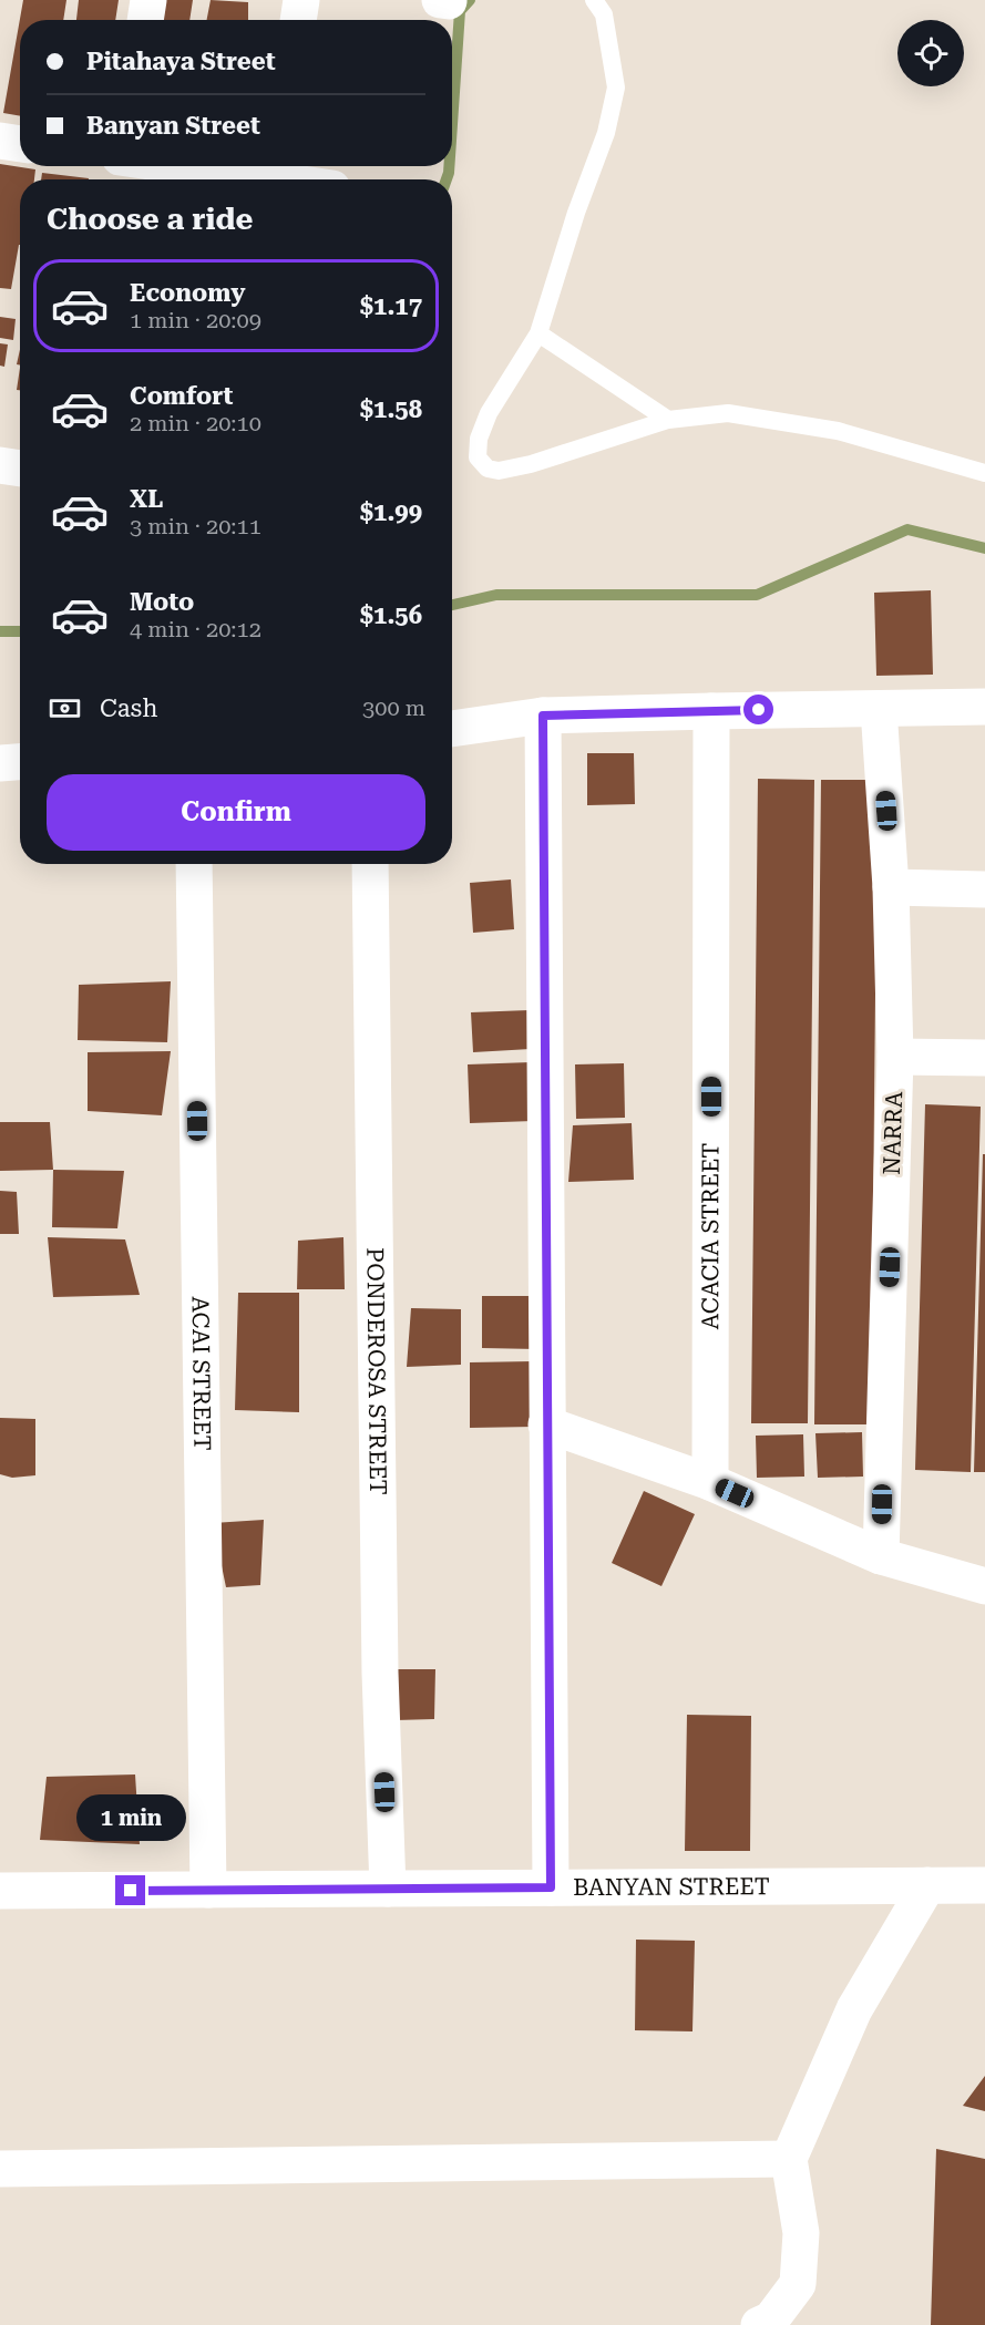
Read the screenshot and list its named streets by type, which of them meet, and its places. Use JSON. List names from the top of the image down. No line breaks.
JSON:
{"streets":{"street":["NARRA","ACACIA STREET","ACAI STREET","PONDEROSA STREET","BANYAN STREET"]},"crossings":[["ACAI STREET","BANYAN STREET"],["PONDEROSA STREET","BANYAN STREET"]],"page":{"banner":["Pitahaya Street","Banyan Street"],"heading":"Choose a ride","list":[{"name":"Economy","note":"1 min · 20:09","value":"$1.17"},{"name":"Comfort","note":"2 min · 20:10","value":"$1.58"},{"name":"XL","note":"3 min · 20:11","value":"$1.99"},{"name":"Moto","note":"4 min · 20:12","value":"$1.56"}],"pay":["Cash","300 m"],"buttons":"Confirm","bubble":"1 min"}}
